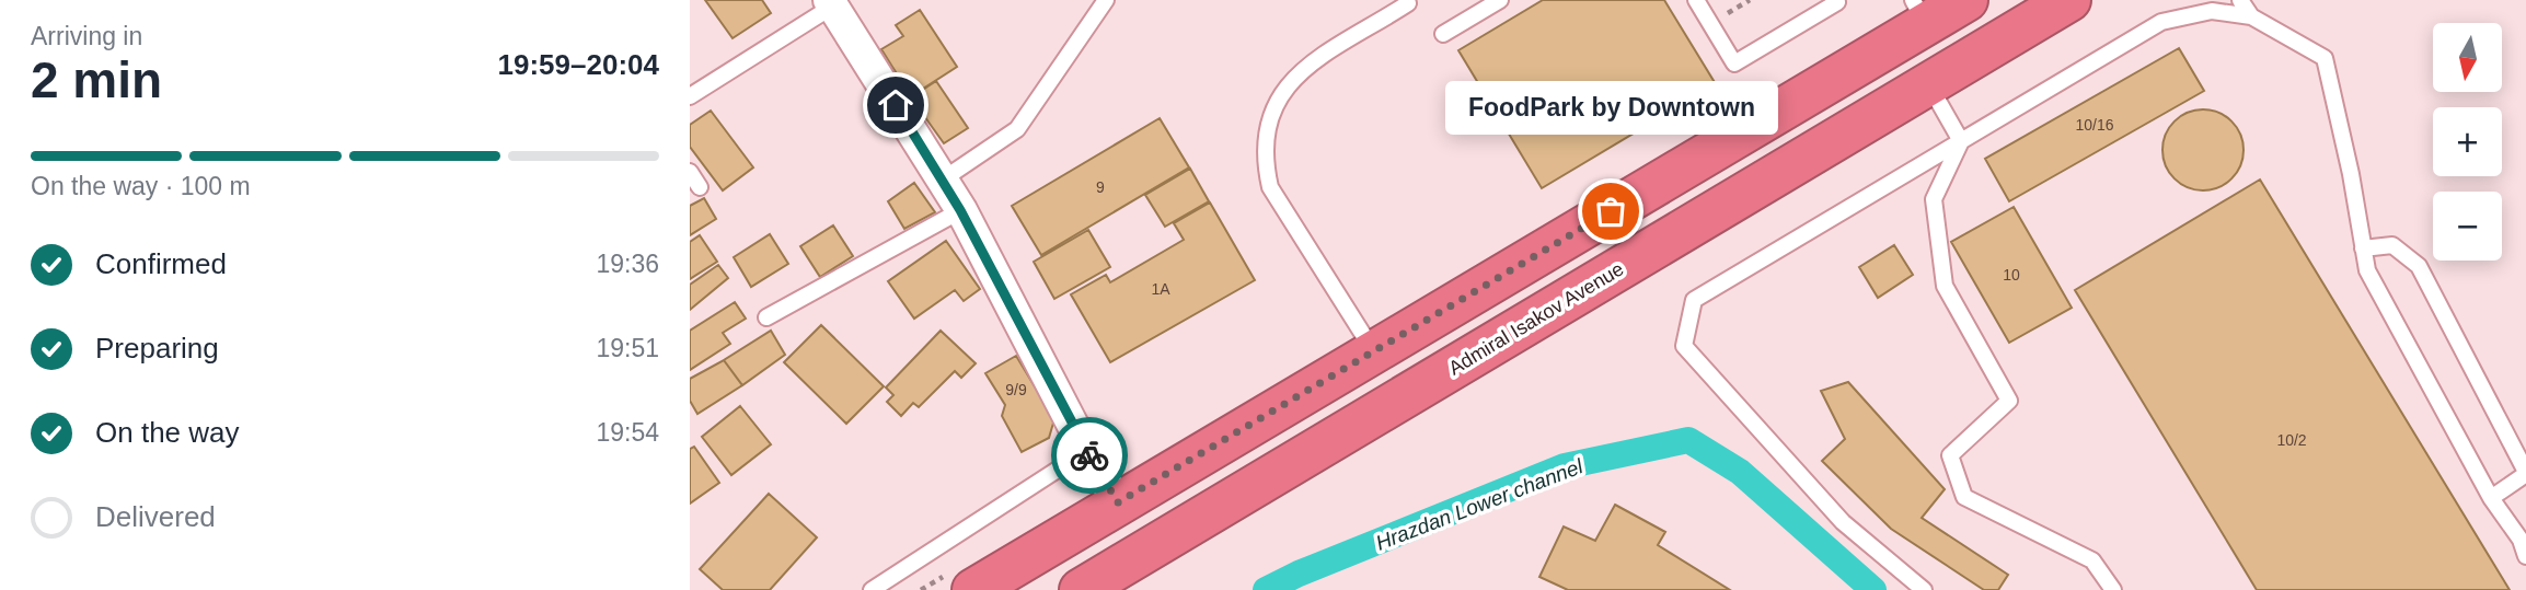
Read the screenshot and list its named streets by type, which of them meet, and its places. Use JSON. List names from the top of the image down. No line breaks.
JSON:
{"streets":{"highway":["Admiral Isakov Avenue"]},"water":["Hrazdan Lower channel"],"places":["FoodPark by Downtown"],"house_numbers":["10/16","9","10","1А","9/9","10/2"],"north":"bottom","page":{"heading":["2 min","Arriving in","19:59–20:04"],"map_buttons":["+","−"],"bubble":"FoodPark by Downtown","bar":"On the way · 100 m","list":[["Confirmed","19:36"],["Preparing","19:51"],["On the way","19:54"],"Delivered"]}}
